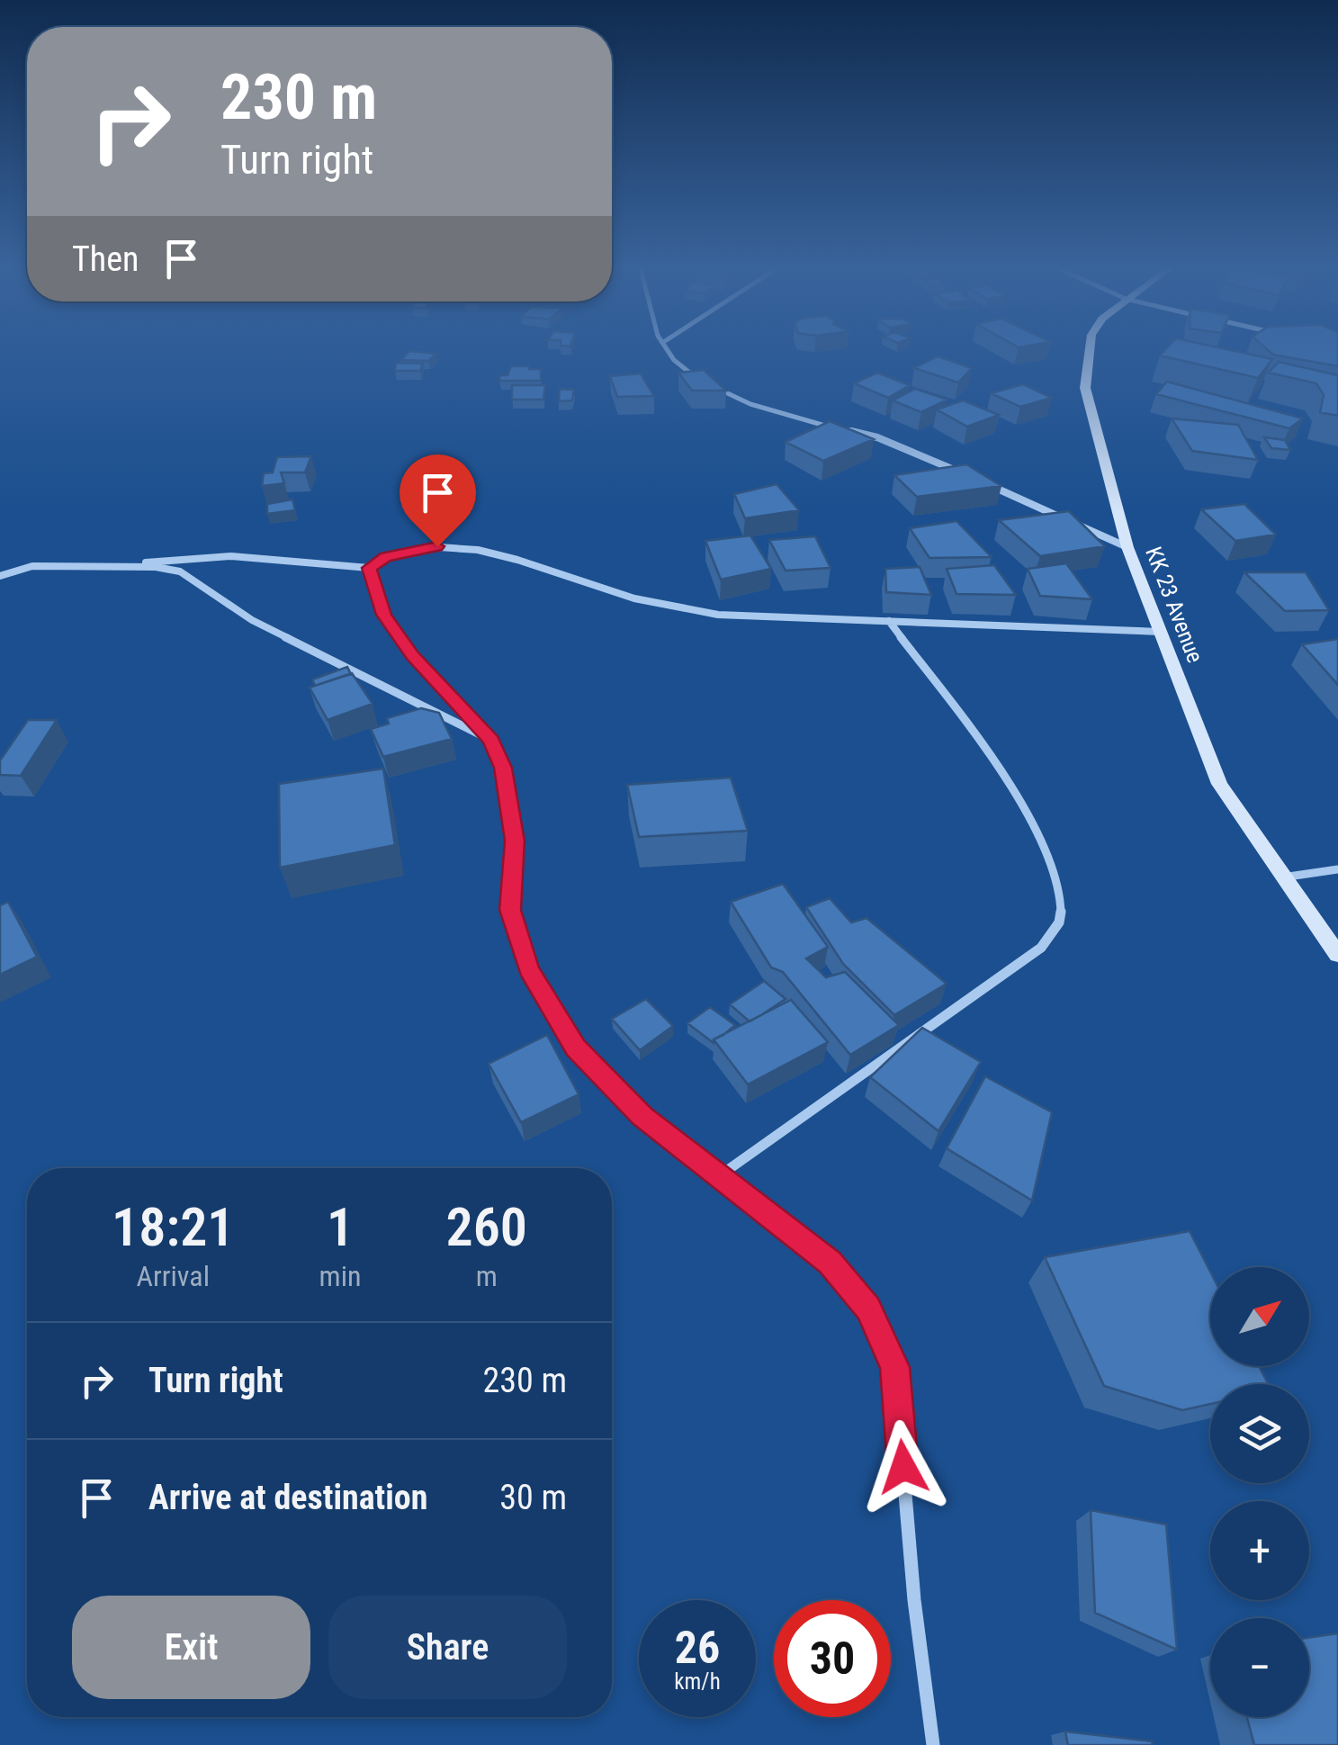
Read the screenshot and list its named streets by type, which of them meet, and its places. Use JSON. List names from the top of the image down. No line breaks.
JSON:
{"streets":{"main road":["KK 23 Avenue"]},"north":"top right","page":{"turn":["230 m","Turn right"],"then":"Then","eta":["18:21","Arrival","1","min","260","m"],"map_buttons":["+","−"],"list":[{"name":"Turn right","value":"230 m"},{"name":"Arrive at destination","value":"30 m"}],"buttons":["Exit","Share"],"speed":"26 km/h","limit":"30"}}
